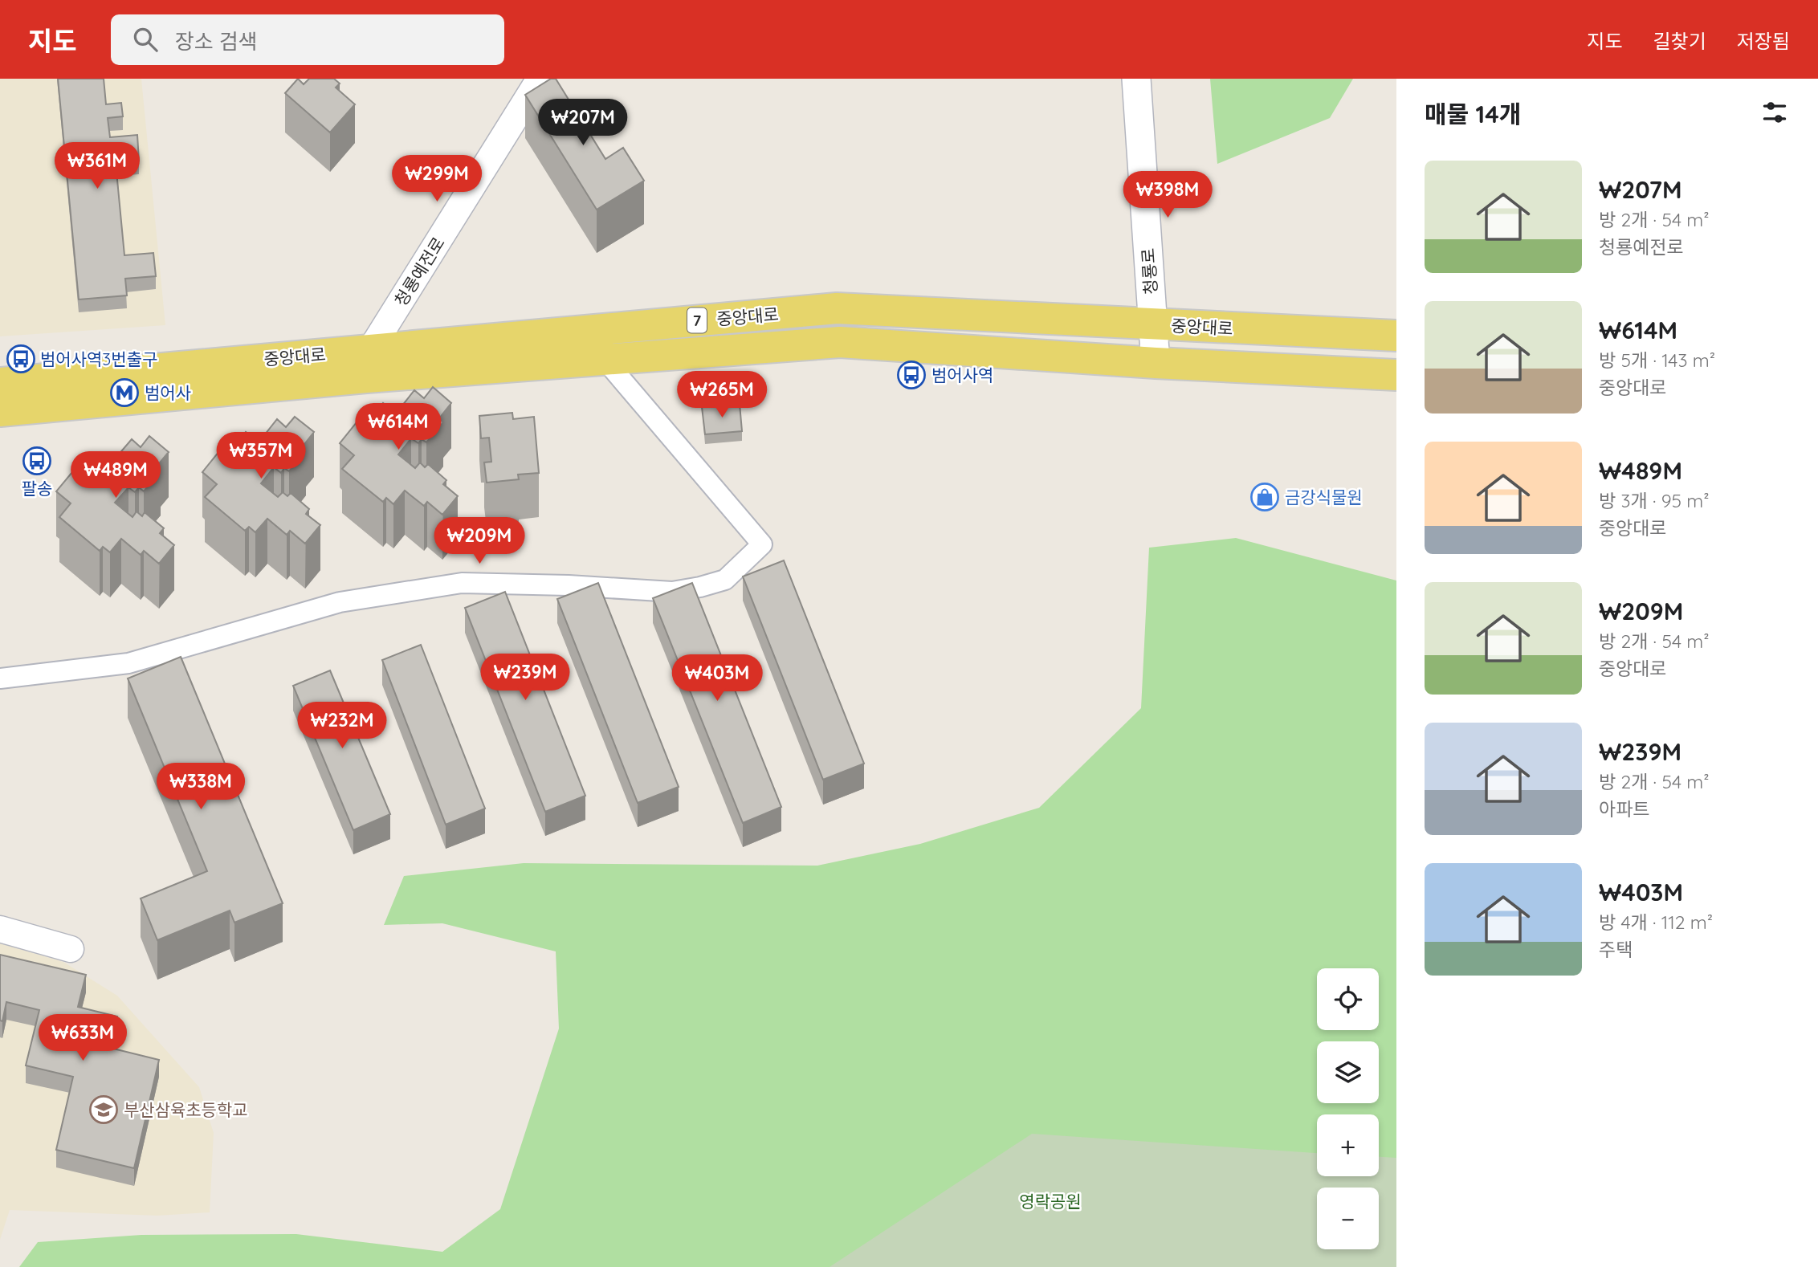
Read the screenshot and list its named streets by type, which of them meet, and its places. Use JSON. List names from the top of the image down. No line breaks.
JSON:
{"streets":{"main road":["청룡로","중앙대로","7"],"street":["청룡예전로"]},"crossings":[["청룡예전로","중앙대로"],["청룡로","중앙대로"]],"parks":["영락공원"],"places":{"bus stop":["범어사역3번출구","범어사역","팔송"],"metro station":["범어사"],"shop":["금강식물원"],"school or university":["부산삼육초등학교"]},"page":{"header":"지도","search":"장소 검색","nav":["지도","길찾기","저장됨"],"heading":"매물 14개","price":["₩207M","₩361M","₩299M","₩398M","₩265M","₩614M","₩357M","₩489M","₩209M","₩239M","₩403M","₩232M","₩338M","₩633M"],"list":[{"name":"₩207M","note":"방 2개 · 54 m² · 청룡예전로"},{"name":"₩614M","note":"방 5개 · 143 m² · 중앙대로"},{"name":"₩489M","note":"방 3개 · 95 m² · 중앙대로"},{"name":"₩209M","note":"방 2개 · 54 m² · 중앙대로"},{"name":"₩239M","note":"방 2개 · 54 m² · 아파트"},{"name":"₩403M","note":"방 4개 · 112 m² · 주택"}],"map_buttons":["+","−"]}}
